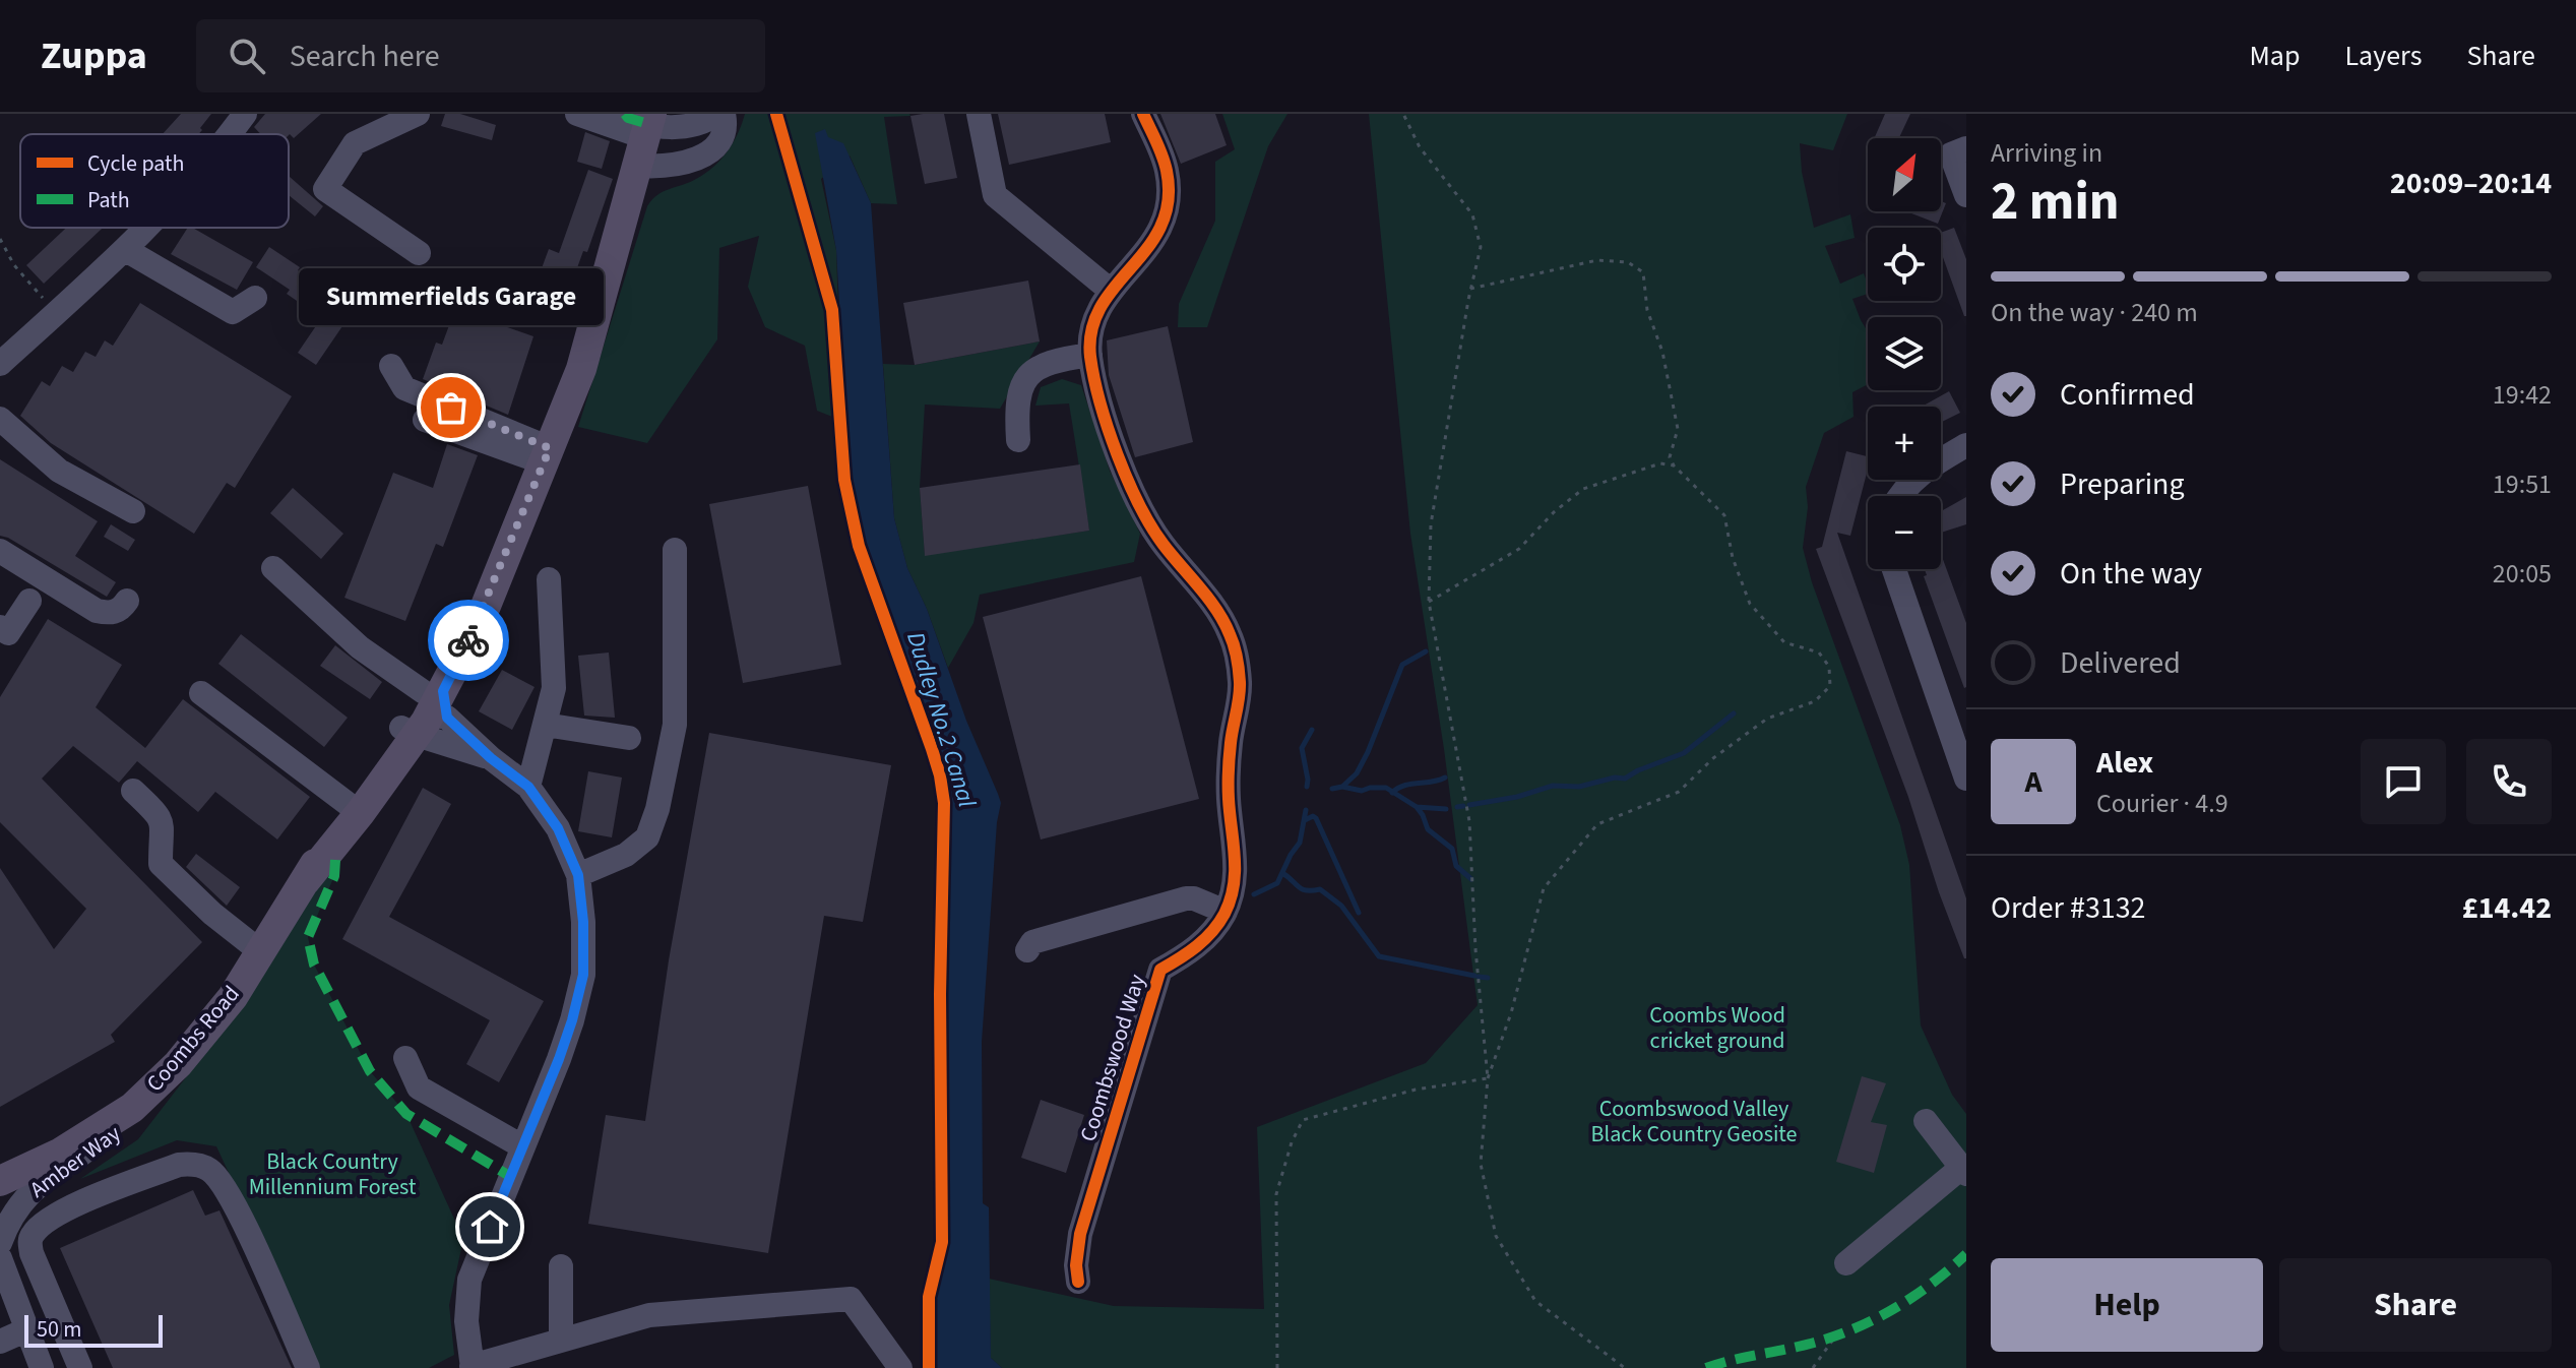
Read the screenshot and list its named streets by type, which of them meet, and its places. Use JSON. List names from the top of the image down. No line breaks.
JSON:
{"streets":{"main road":["Coombs Road"],"street":["Coombswood Way","Amber Way"]},"crossings":[["Coombs Road","Amber Way"]],"water":["Dudley No.2 Canal"],"parks":["Coombs Wood cricket ground","Coombswood Valley Black Country Geosite","Black Country Millennium Forest"],"places":["Summerfields Garage"],"legend":["Cycle path","Path"],"scale_bar":"50 m","north":"top right","page":{"header":"Zuppa","search":"Search here","nav":["Map","Layers","Share"],"heading":["2 min","Arriving in","20:09–20:14"],"panel":["Alex","Courier · 4.9","Order #3132","£14.42"],"map_buttons":["+","−"],"bar":"On the way · 240 m","bubble":"Summerfields Garage","list":[["Confirmed","19:42"],["Preparing","19:51"],["On the way","20:05"],"Delivered"],"round":"A","buttons":["Help","Share"],"scale":"50 m"}}
